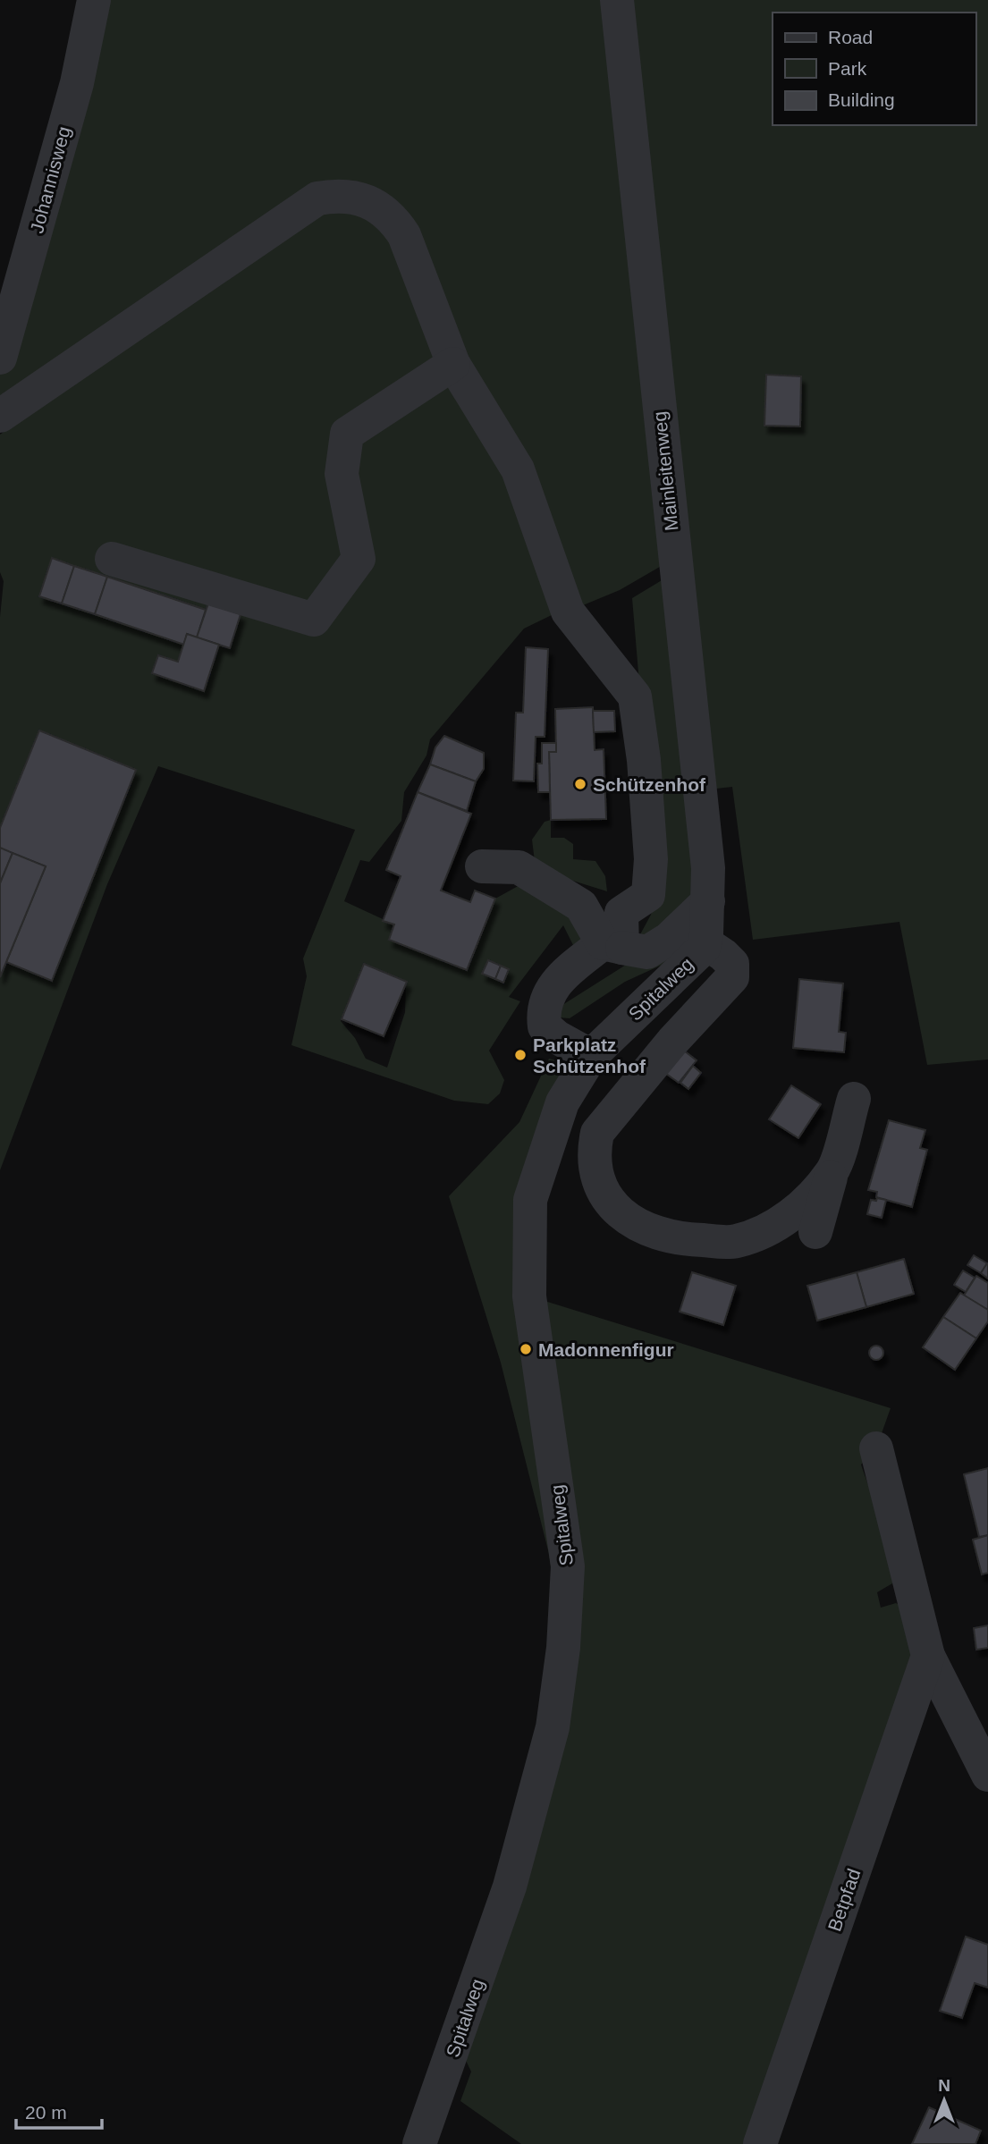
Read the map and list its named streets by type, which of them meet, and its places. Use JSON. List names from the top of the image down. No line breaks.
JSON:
{"streets":{"street":["Johannisweg","Mainleitenweg","Spitalweg","Betpfad"]},"crossings":[["Mainleitenweg","Spitalweg"]],"places":["Schützenhof","Parkplatz Schützenhof","Madonnenfigur"],"legend":["Road","Park","Building"],"scale_bar":"20 m","north":"top"}
